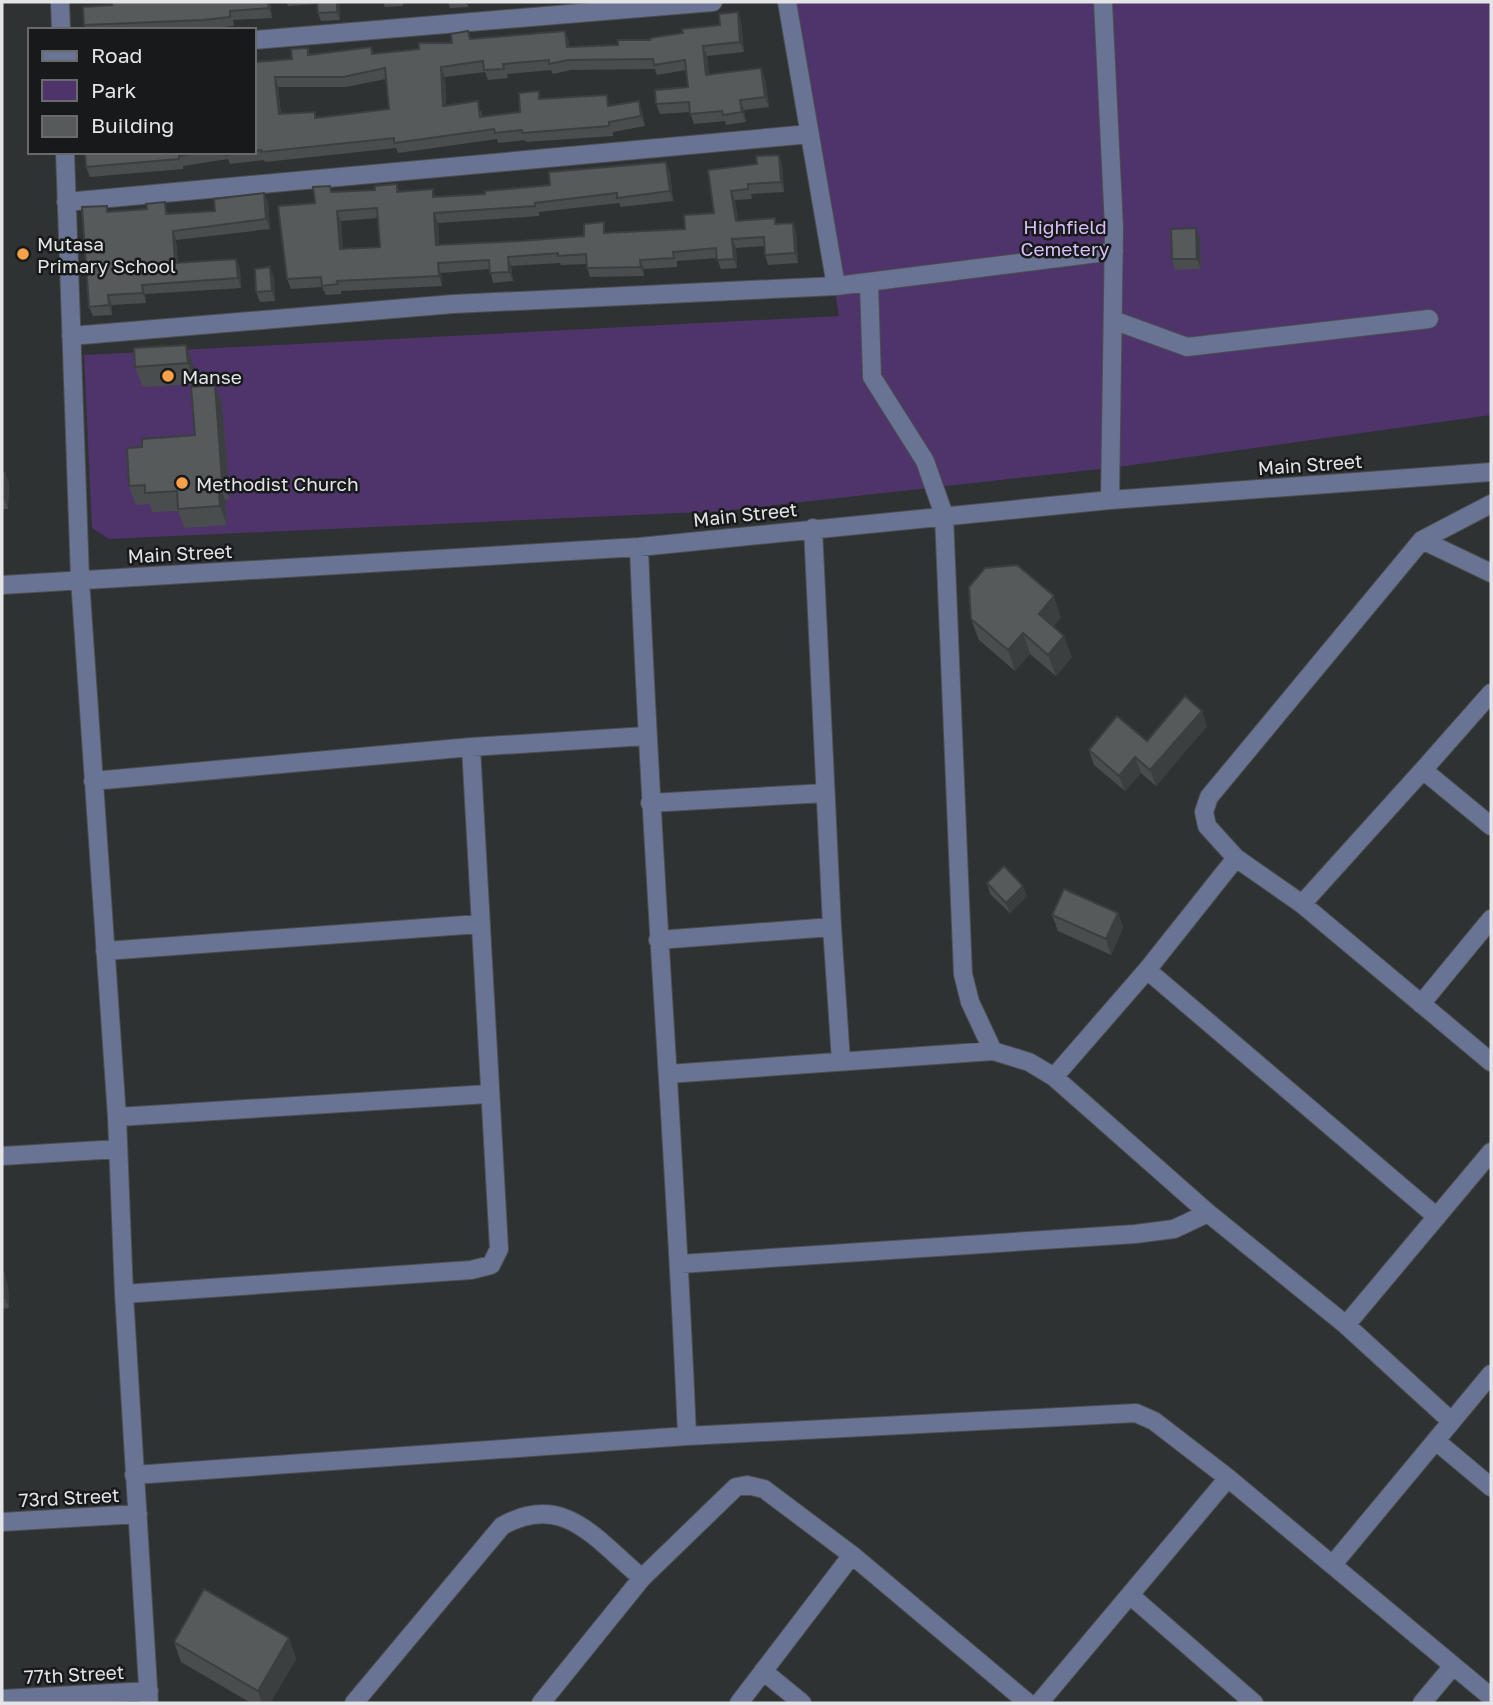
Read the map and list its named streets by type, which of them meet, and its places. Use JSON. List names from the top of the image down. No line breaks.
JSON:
{"streets":{"street":["Main Street","73rd Street","77th Street"]},"parks":["Highfield Cemetery"],"places":["Mutasa Primary School","Manse","Methodist Church"],"legend":["Road","Park","Building"]}
